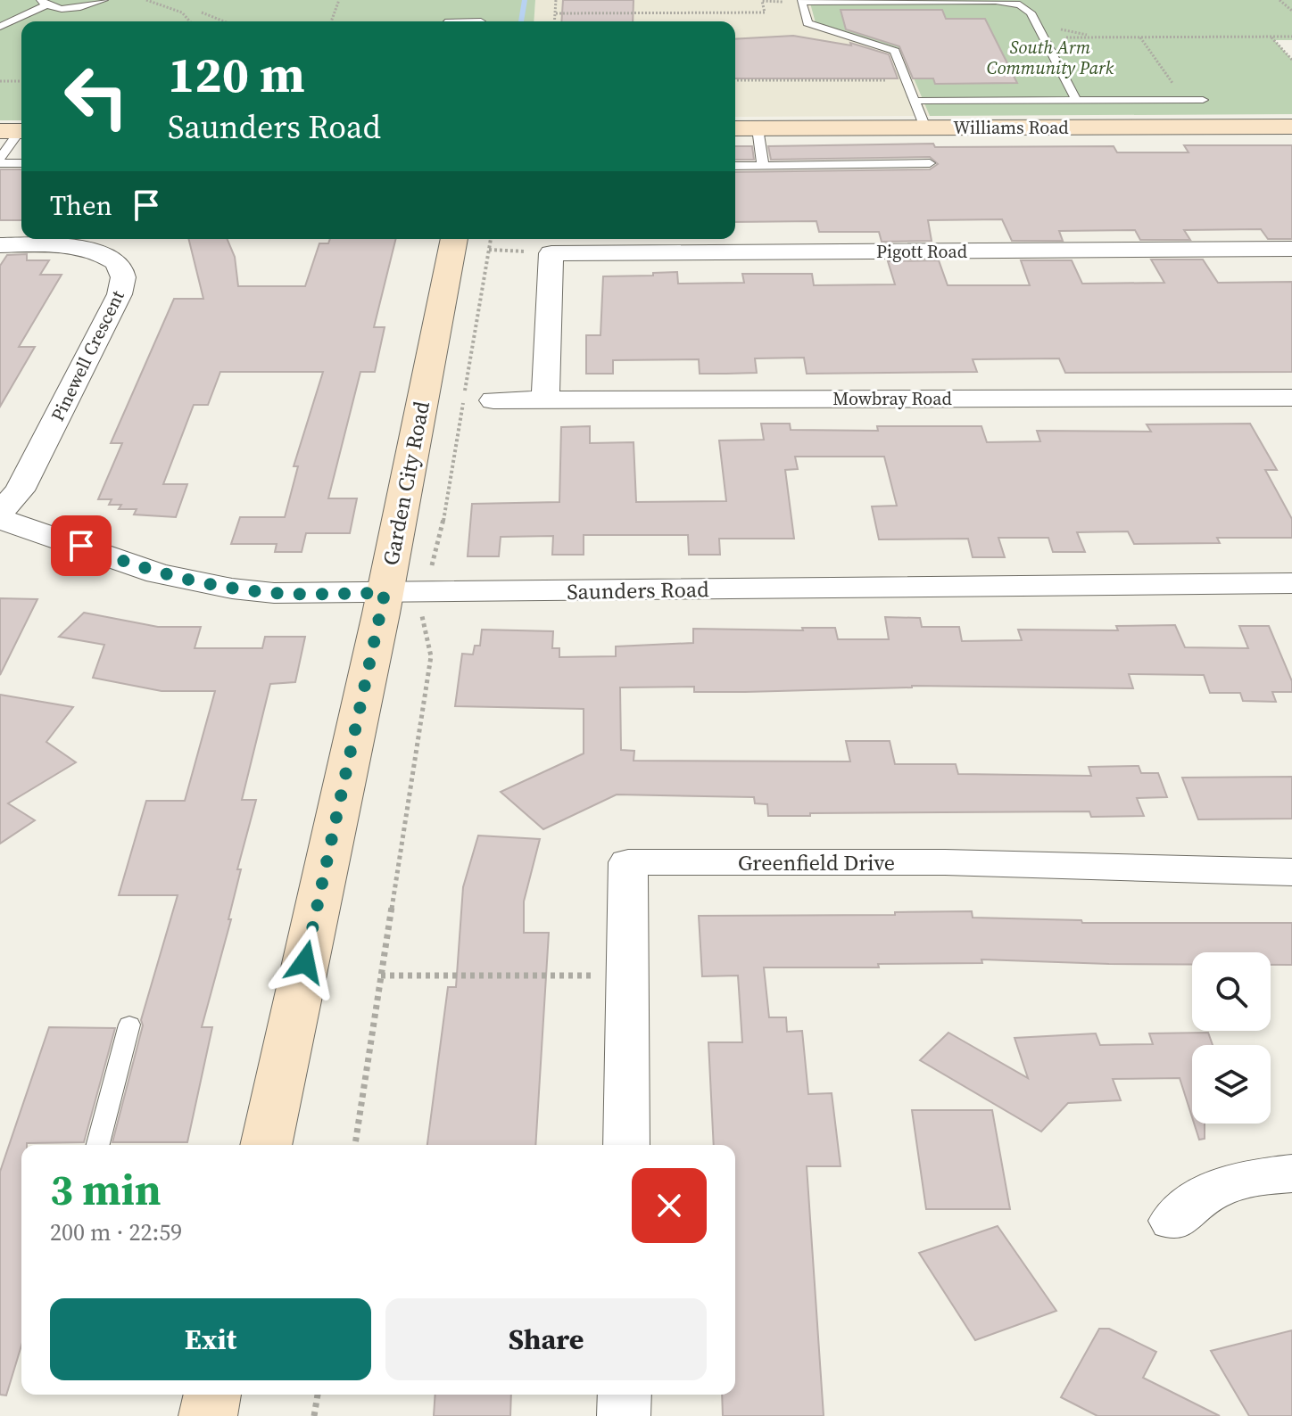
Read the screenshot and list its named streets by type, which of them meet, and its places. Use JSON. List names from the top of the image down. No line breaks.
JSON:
{"streets":{"street":["Williams Road","Pigott Road","Pinewell Crescent","Mowbray Road","Garden City Road","Saunders Road","Greenfield Drive"]},"crossings":[["Pigott Road","Mowbray Road"],["Garden City Road","Saunders Road"]],"parks":["South Arm Community Park"],"page":{"turn":["120 m","Saunders Road"],"then":"Then","heading":["3 min","200 m · 22:59"],"buttons":["Exit","Share"]}}
